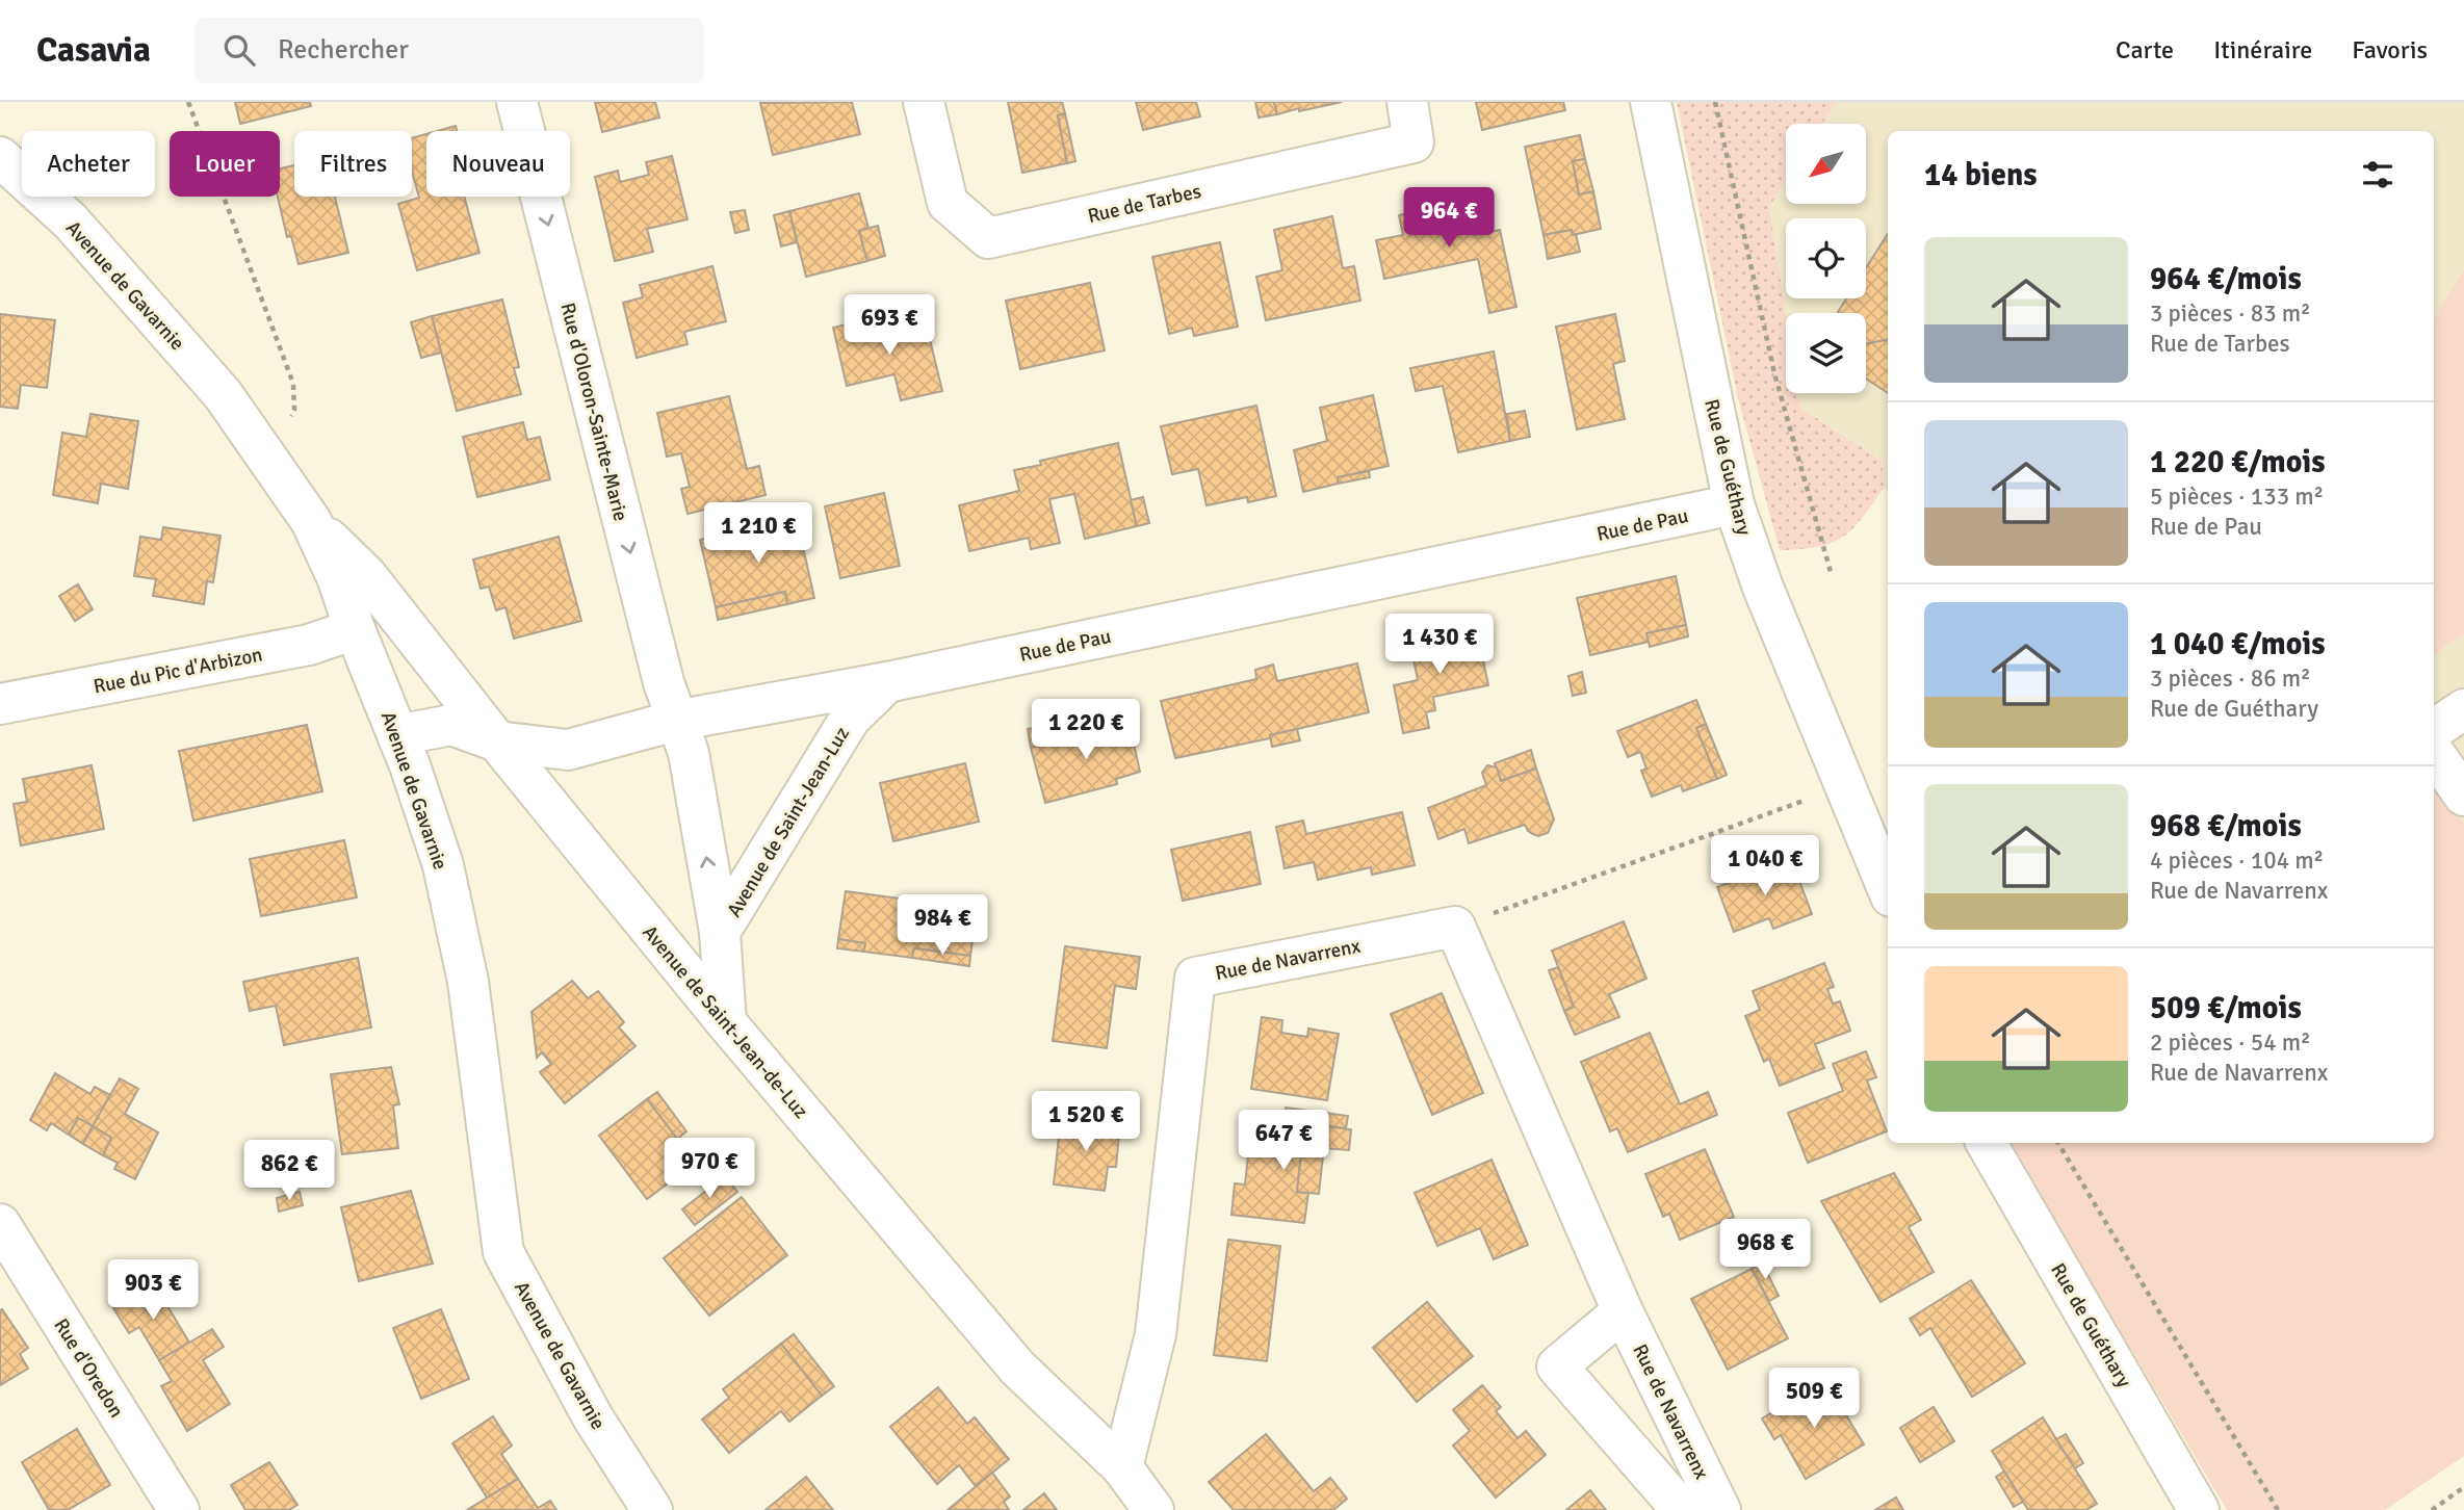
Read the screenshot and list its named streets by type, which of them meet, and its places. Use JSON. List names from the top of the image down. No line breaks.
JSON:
{"streets":{"street":["Rue de Tarbes","Avenue de Gavarnie","Rue d'Oloron-Sainte-Marie","Rue de Guéthary","Rue de Pau","Rue du Pic d'Arbizon","Avenue de Saint-Jean-Luz","Rue de Navarrenx","Avenue de Saint-Jean-de-Luz","Rue d'Oredon"]},"crossings":[["Avenue de Gavarnie","Rue de Pau"],["Avenue de Gavarnie","Rue du Pic d'Arbizon"],["Avenue de Gavarnie","Avenue de Saint-Jean-de-Luz"],["Rue d'Oloron-Sainte-Marie","Rue de Pau"],["Rue d'Oloron-Sainte-Marie","Avenue de Saint-Jean-Luz"],["Rue de Guéthary","Rue de Pau"],["Rue de Pau","Avenue de Saint-Jean-Luz"],["Rue de Pau","Avenue de Saint-Jean-de-Luz"],["Avenue de Saint-Jean-Luz","Avenue de Saint-Jean-de-Luz"],["Rue de Navarrenx","Avenue de Saint-Jean-de-Luz"]],"one_way":["Rue d'Oloron-Sainte-Marie","Avenue de Saint-Jean-Luz"],"north":"bottom left","page":{"header":"Casavia","search":"Rechercher","nav":["Carte","Itinéraire","Favoris"],"chip":["Acheter","Louer","Filtres","Nouveau"],"heading":"14 biens","price":["964 €","693 €","1 210 €","1 430 €","1 220 €","1 040 €","984 €","1 520 €","647 €","970 €","862 €","968 €","903 €","509 €"],"list":[{"name":"964 €/mois","note":"3 pièces · 83 m² · Rue de Tarbes"},{"name":"1 220 €/mois","note":"5 pièces · 133 m² · Rue de Pau"},{"name":"1 040 €/mois","note":"3 pièces · 86 m² · Rue de Guéthary"},{"name":"968 €/mois","note":"4 pièces · 104 m² · Rue de Navarrenx"},{"name":"509 €/mois","note":"2 pièces · 54 m² · Rue de Navarrenx"}]}}
